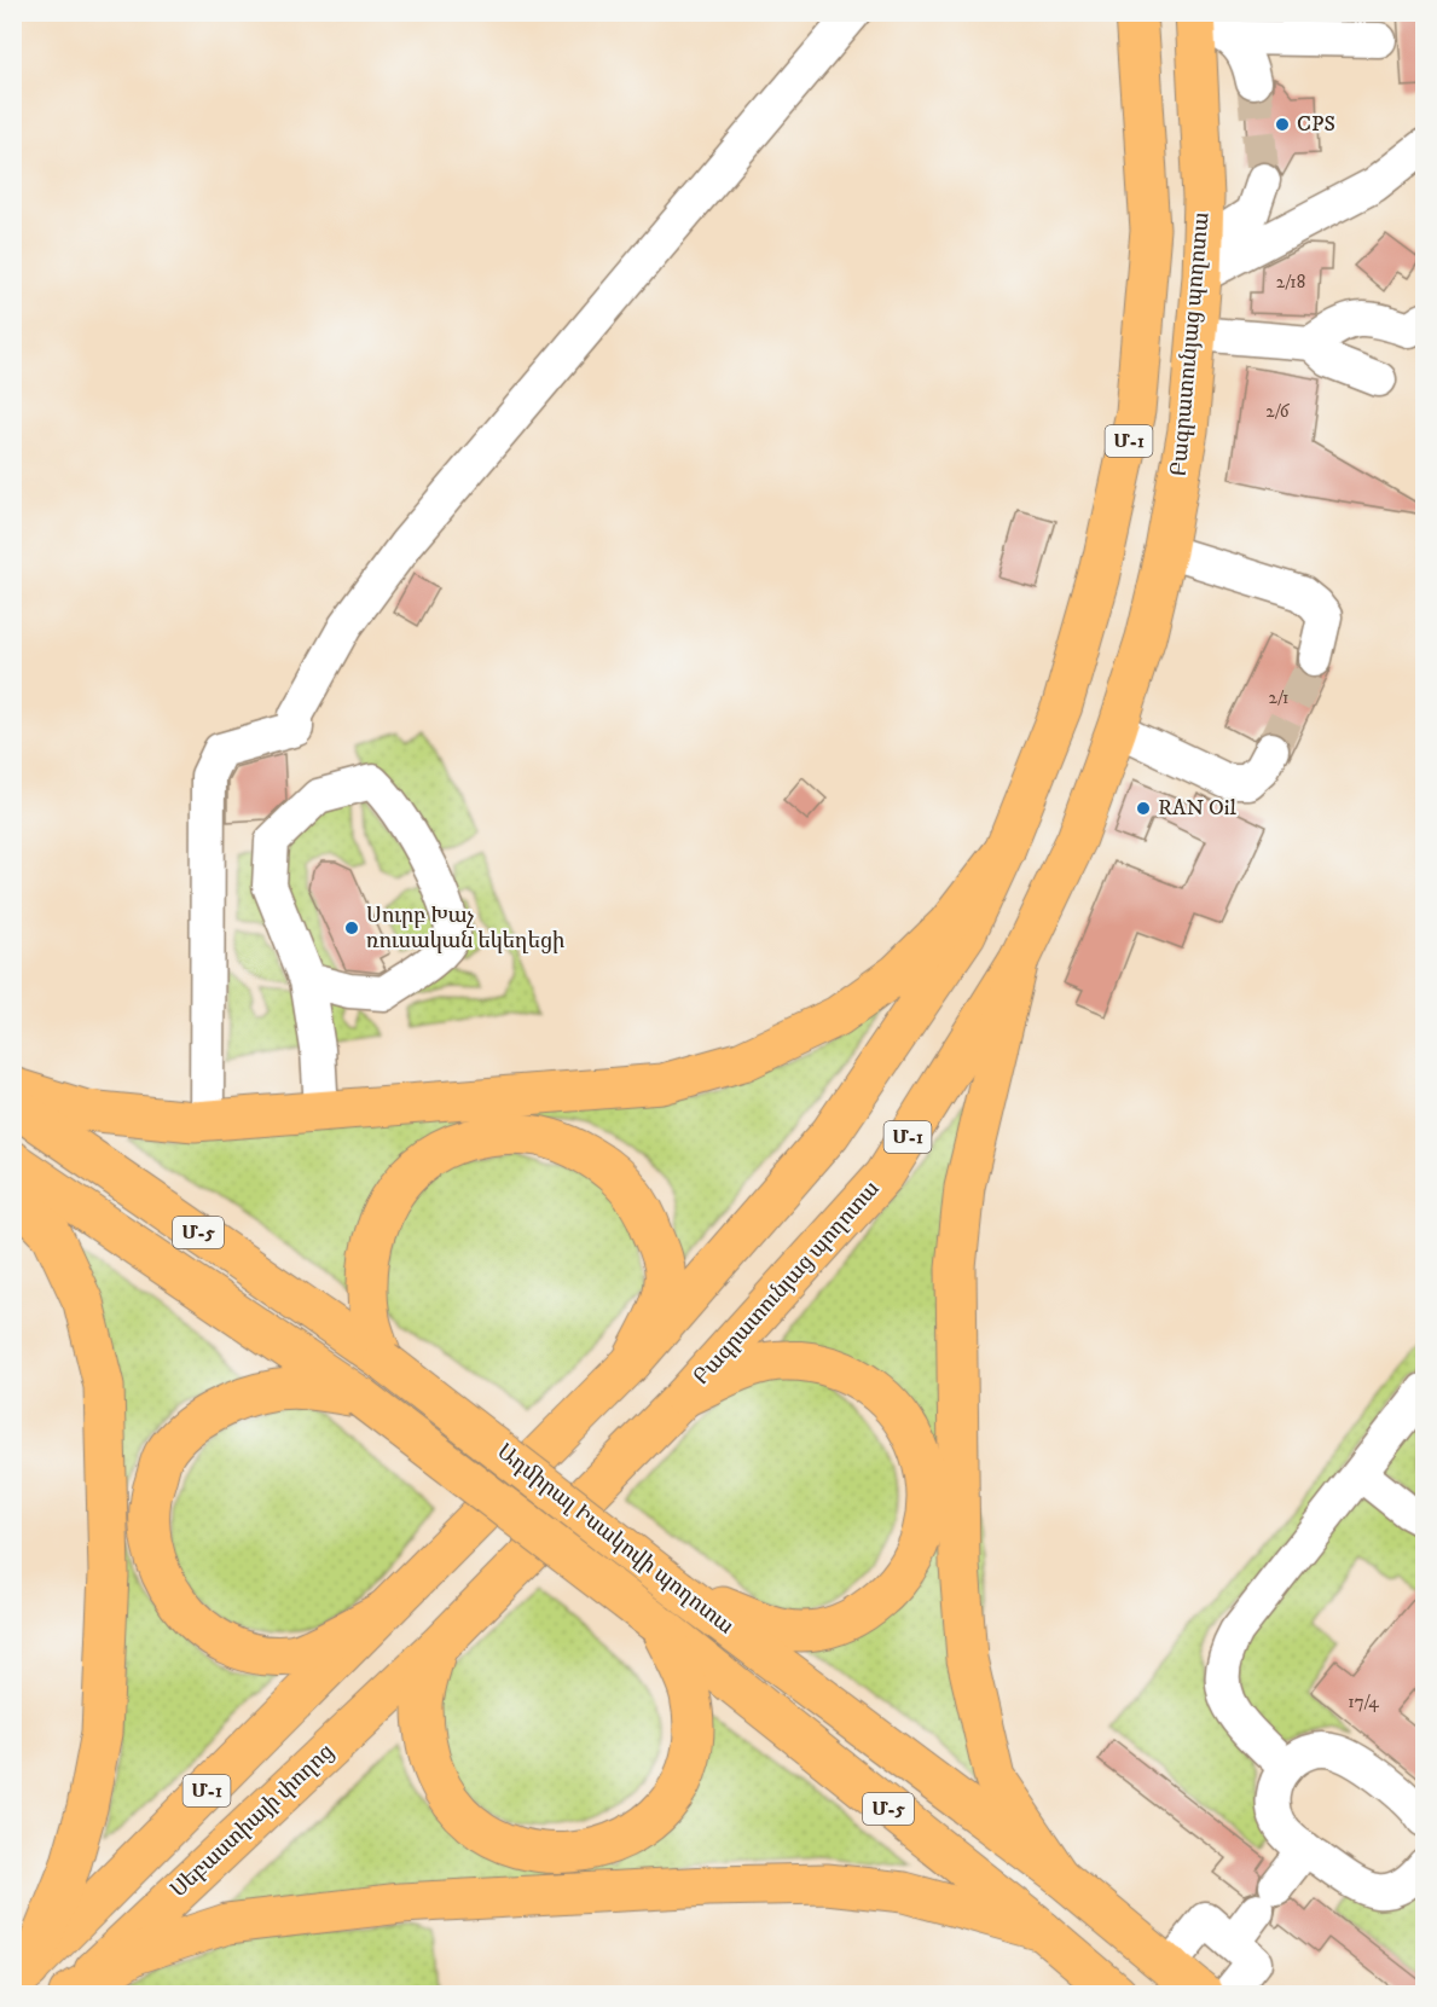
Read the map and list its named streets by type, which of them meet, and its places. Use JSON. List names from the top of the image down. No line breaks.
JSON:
{"streets":{"main road":["Բագրատունյաց պողոտա","Մ-1","Մ-5","Ադմիրալ Իսակովի պողոտա","Սեբաստիայի փողոց"]},"crossings":[["Բագրատունյաց պողոտա","Սեբաստիայի փողոց"]],"places":["CPS","RAN Oil","Սուրբ Խաչ ռուսական եկեղեցի"],"house_numbers":["2/18","2/6","2/1","17/4"]}
